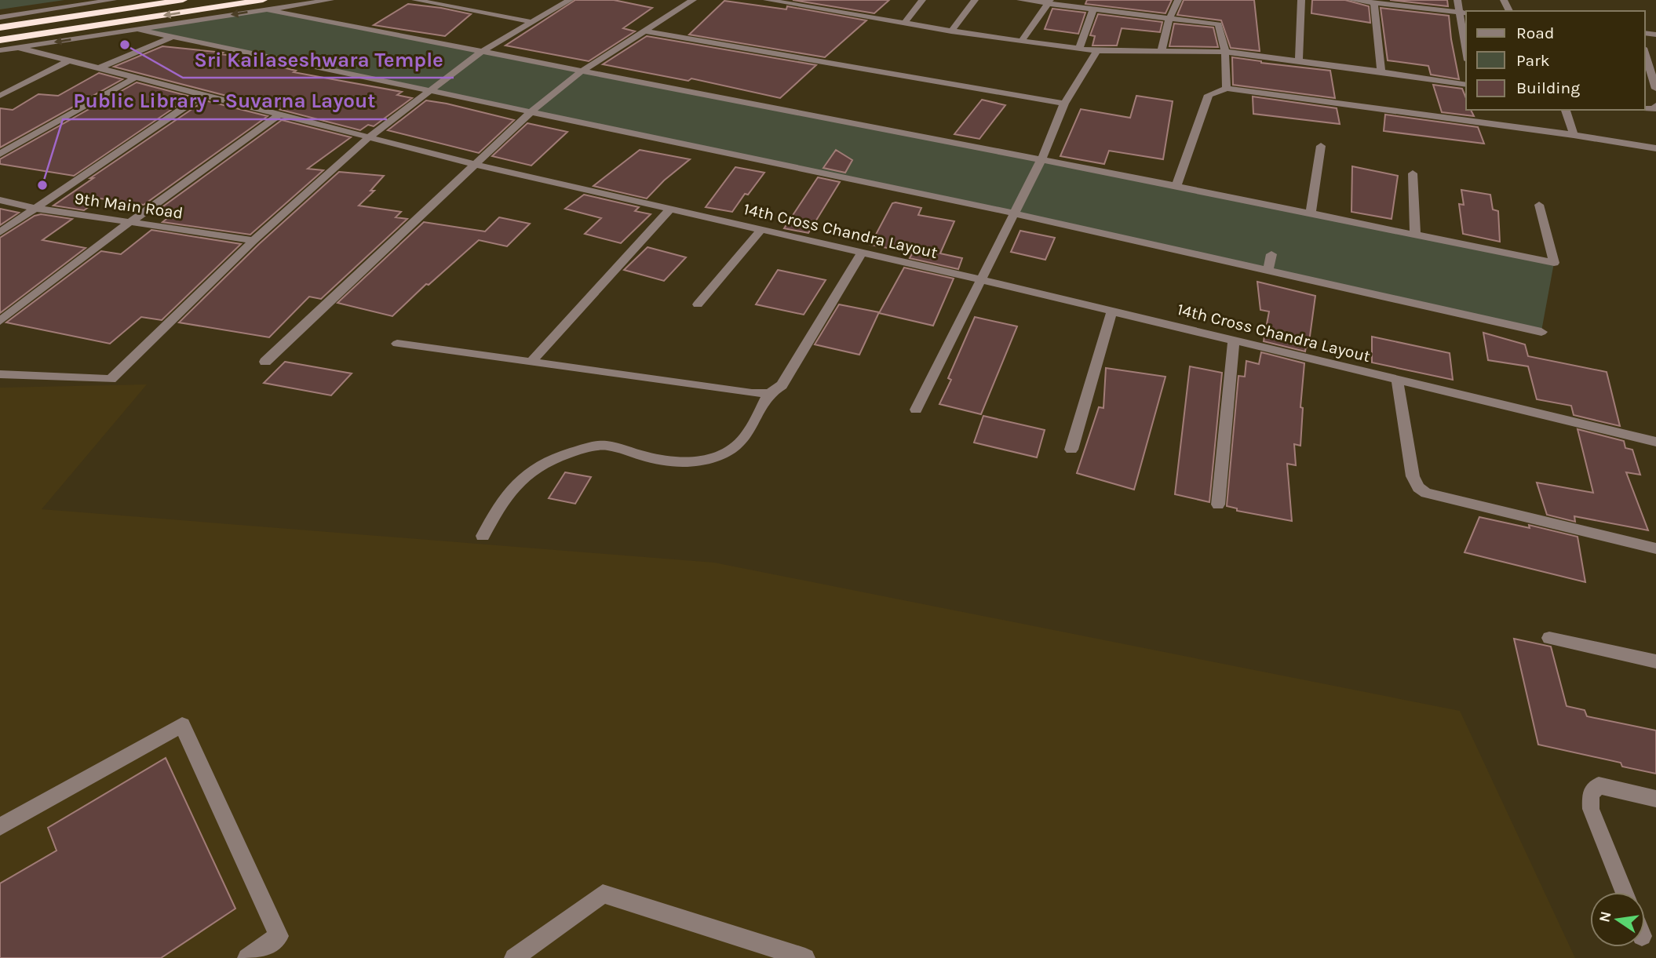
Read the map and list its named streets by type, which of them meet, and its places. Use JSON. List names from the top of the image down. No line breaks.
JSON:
{"streets":{"street":["9th Main Road","14th Cross Chandra Layout"]},"places":["Sri Kailaseshwara Temple","Public Library - Suvarna Layout"],"legend":["Road","Park","Building"],"north":"left"}
